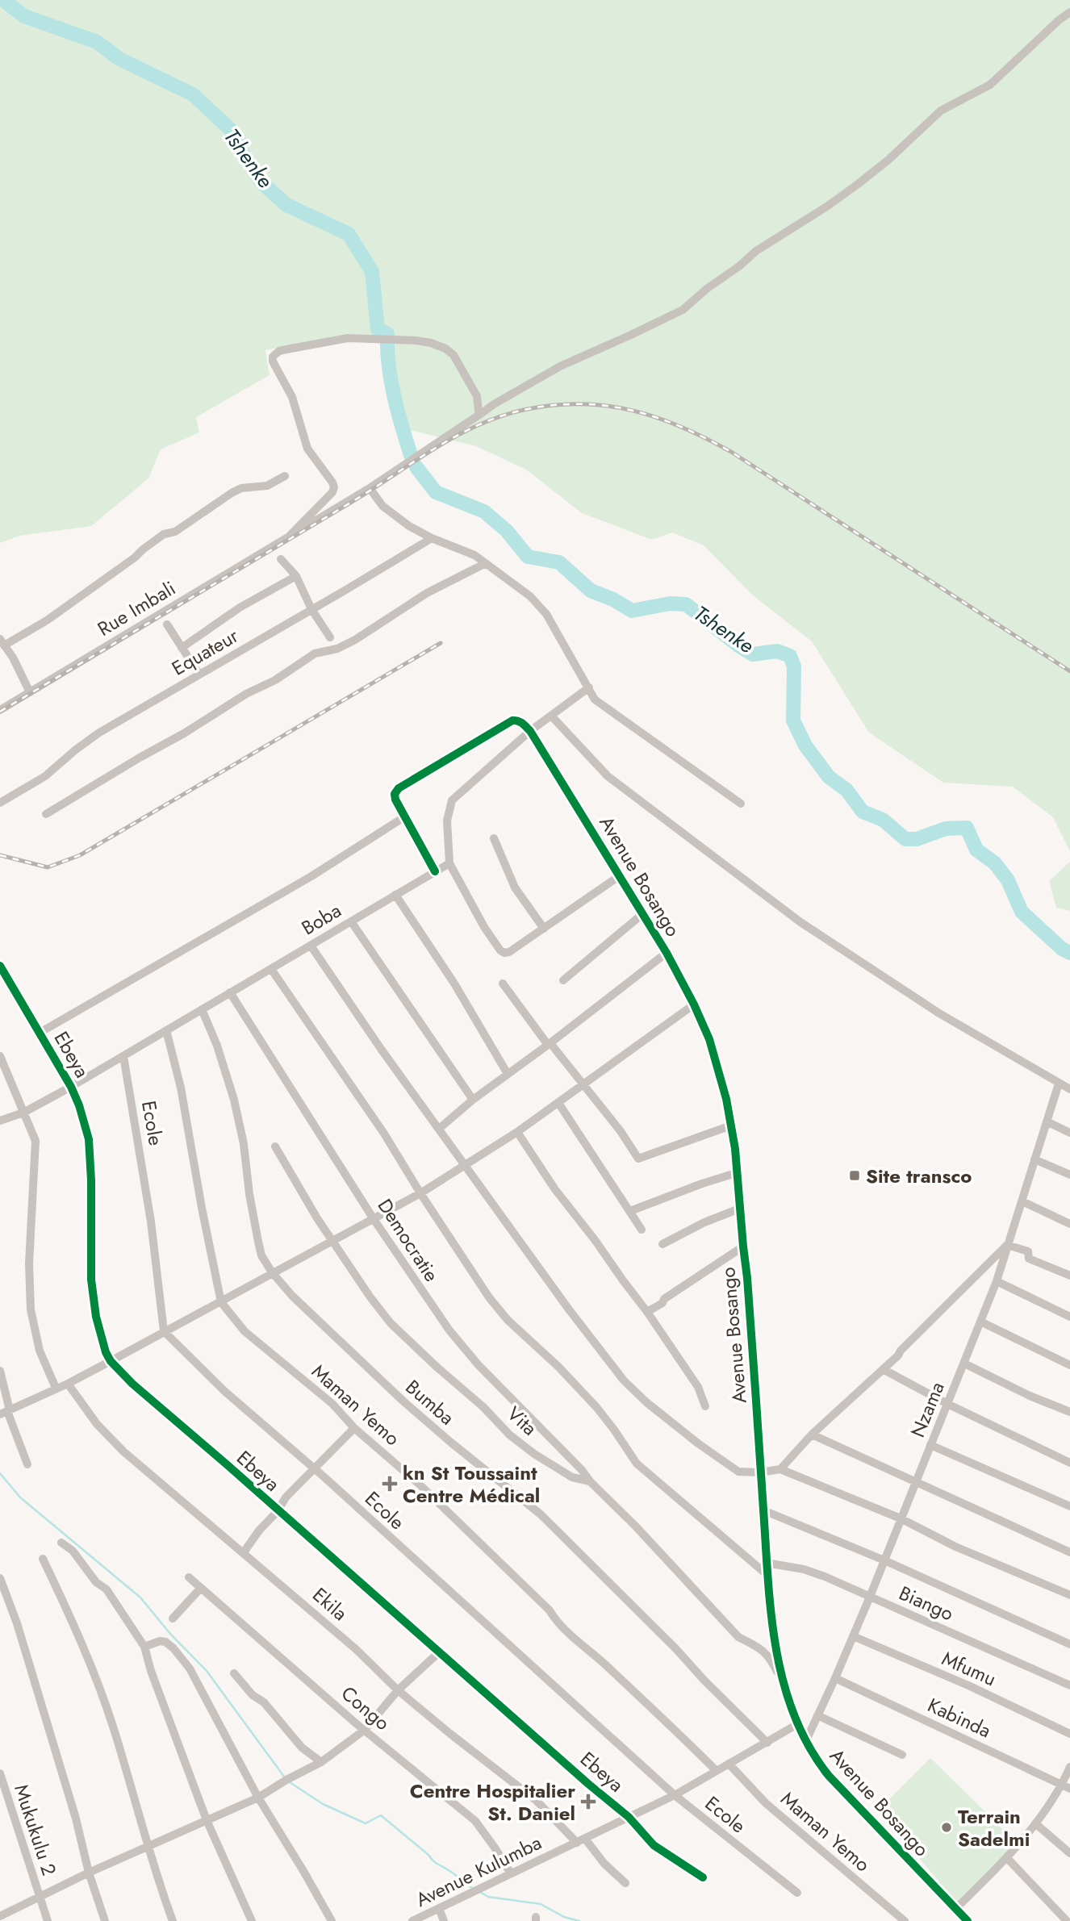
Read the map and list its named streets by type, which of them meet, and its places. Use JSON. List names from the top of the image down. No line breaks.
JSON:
{"streets":{"street":["Rue Imbali","Equateur","Avenue Bosango","Boba","Ebeya","Ecole","Democratie","Bumba","Maman Yemo","Nzama","Vita","Biango","Ekila","Mfumu","Congo","Kabinda","Mukukulu 2","Avenue Kulumba"]},"crossings":[["Avenue Bosango","Nzama"],["Avenue Bosango","Vita"],["Avenue Bosango","Biango"],["Avenue Bosango","Avenue Kulumba"],["Boba","Ebeya"],["Boba","Ecole"],["Boba","Democratie"],["Boba","Bumba"],["Boba","Maman Yemo"],["Ebeya","Avenue Kulumba"],["Ecole","Avenue Kulumba"],["Democratie","Vita"],["Bumba","Avenue Kulumba"],["Maman Yemo","Avenue Kulumba"],["Nzama","Biango"],["Nzama","Mfumu"],["Nzama","Kabinda"],["Ekila","Avenue Kulumba"],["Congo","Avenue Kulumba"]],"water":["Tshenke"],"places":{"transit":["Site transco"],"health":["kn St Toussaint Centre Médical","Centre Hospitalier St. Daniel"],"other":["Terrain Sadelmi"]}}
